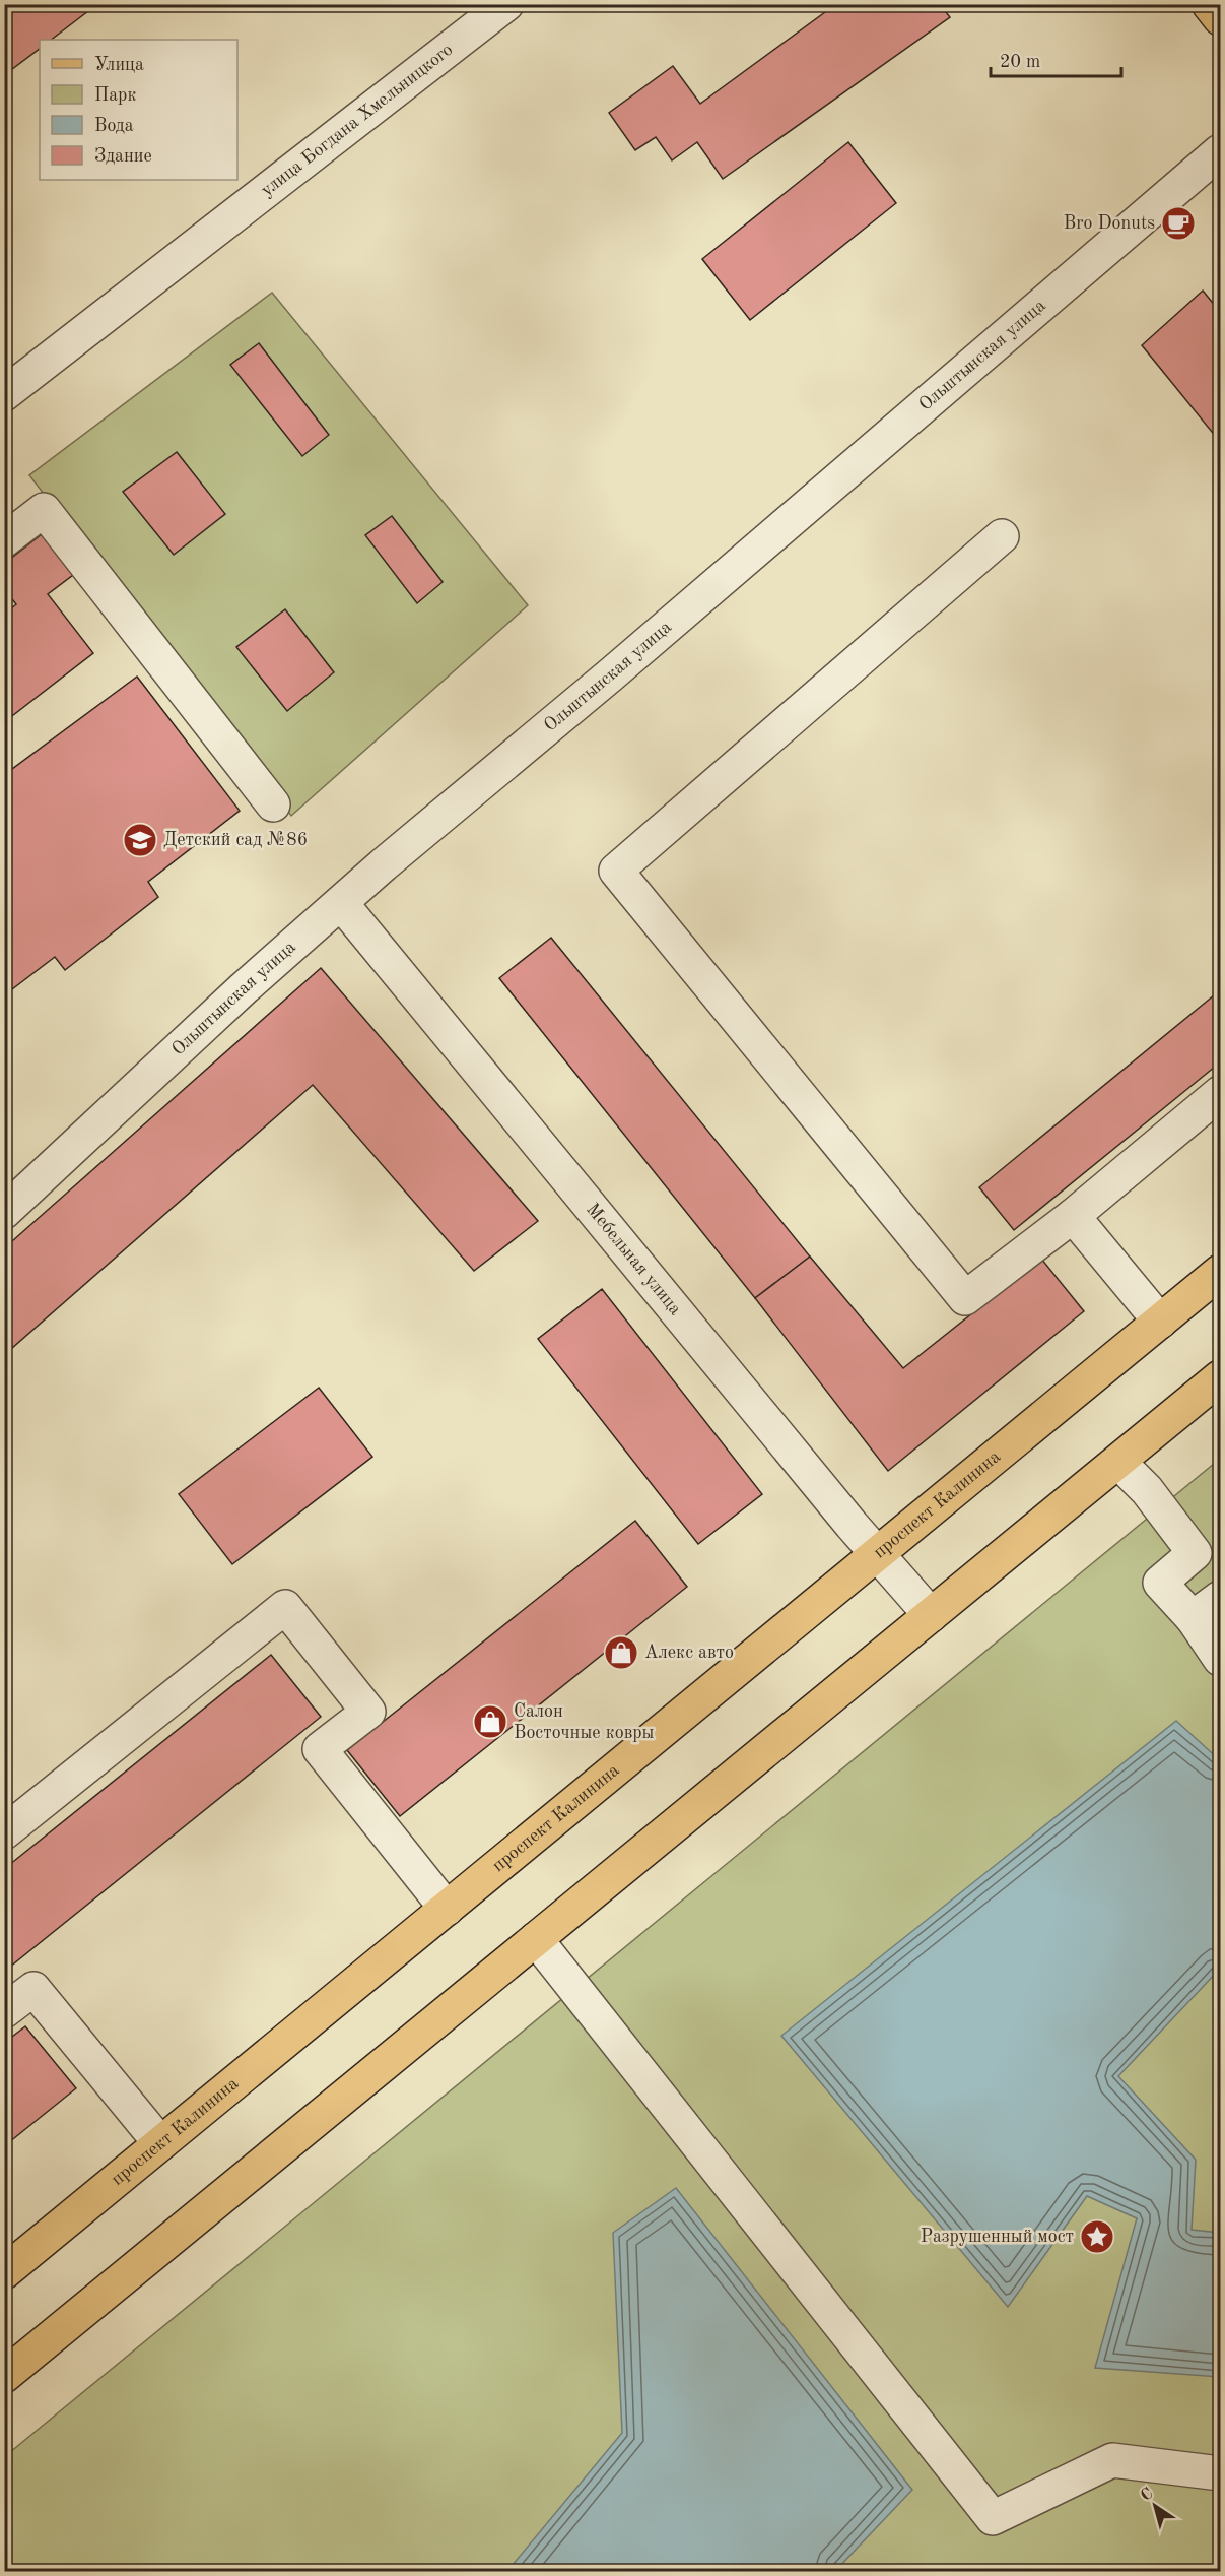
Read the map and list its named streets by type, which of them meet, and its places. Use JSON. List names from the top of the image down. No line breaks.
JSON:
{"streets":{"main road":["проспект Калинина"],"street":["улица Богдана Хмельницкого","Ольштынская улица","Мебельная улица"]},"crossings":[["Ольштынская улица","Мебельная улица"],["Мебельная улица","проспект Калинина"]],"places":{"cafe":["Bro Donuts"],"school or university":["Детский сад №86"],"shop":["Алекс авто","Салон Восточные ковры"],"place":["Разрушенный мост"]},"legend":["Улица","Парк","Вода","Здание"],"scale_bar":"20 m","north":"top left"}
